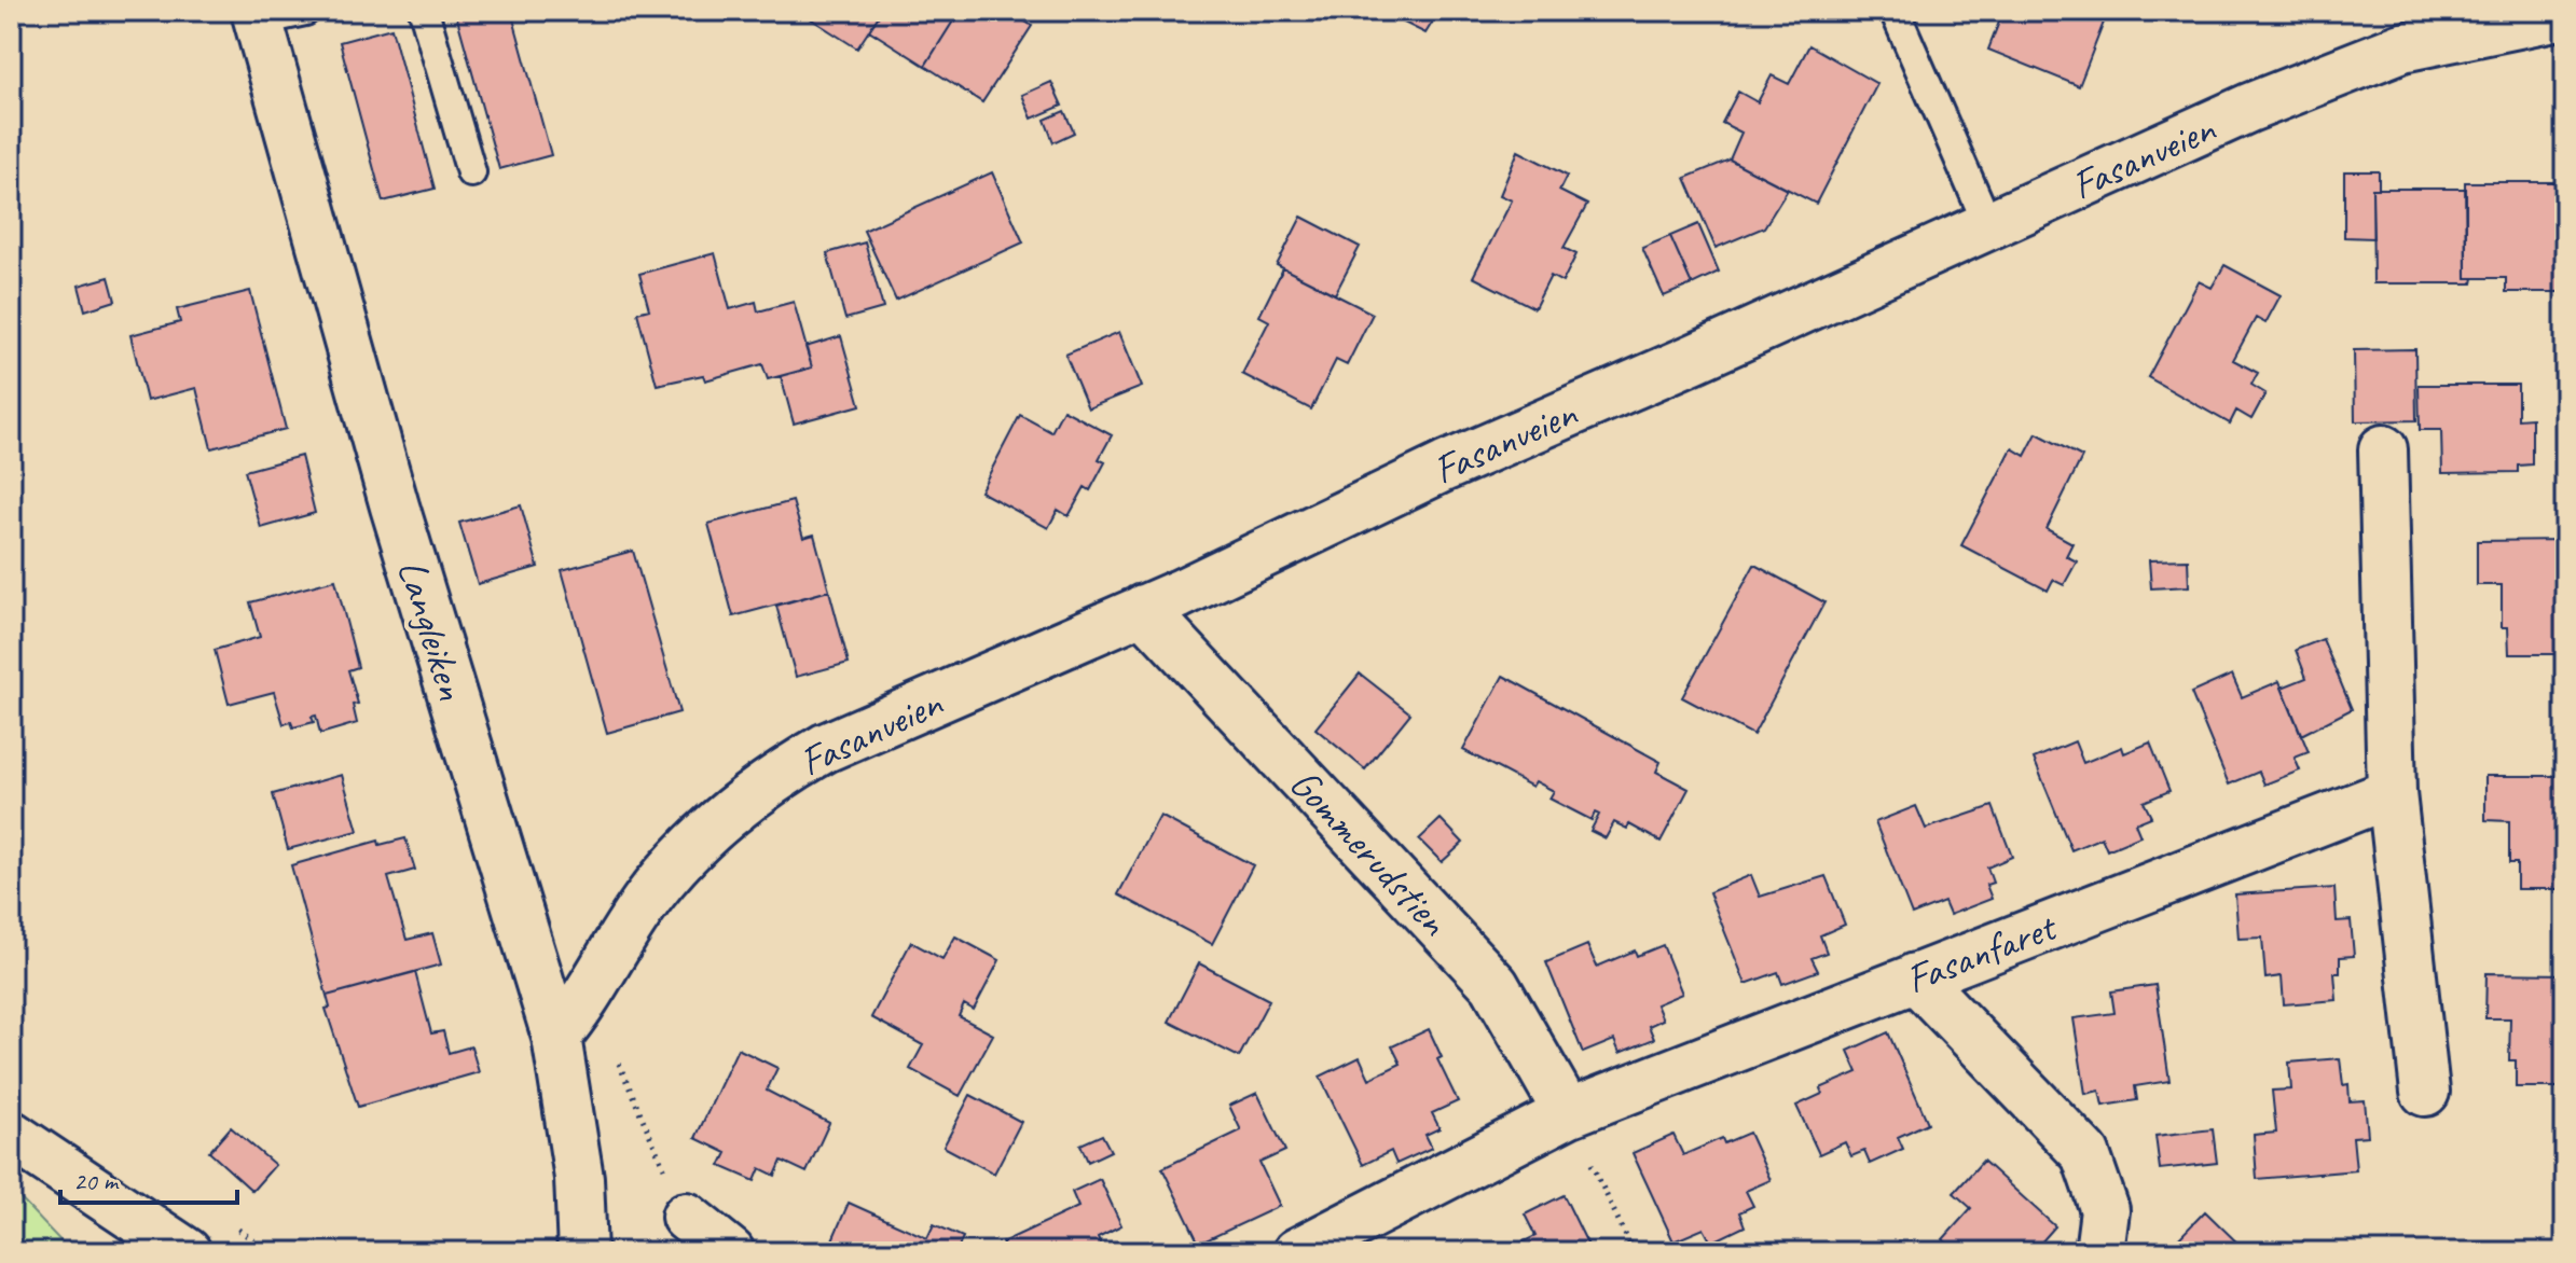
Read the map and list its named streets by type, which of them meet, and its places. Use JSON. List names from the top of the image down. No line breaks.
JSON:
{"streets":{"street":["Fasanveien","Langleiken","Gommerudstien","Fasanfaret"]},"crossings":[["Fasanveien","Langleiken"],["Fasanveien","Gommerudstien"],["Gommerudstien","Fasanfaret"]],"scale_bar":"20 m"}
